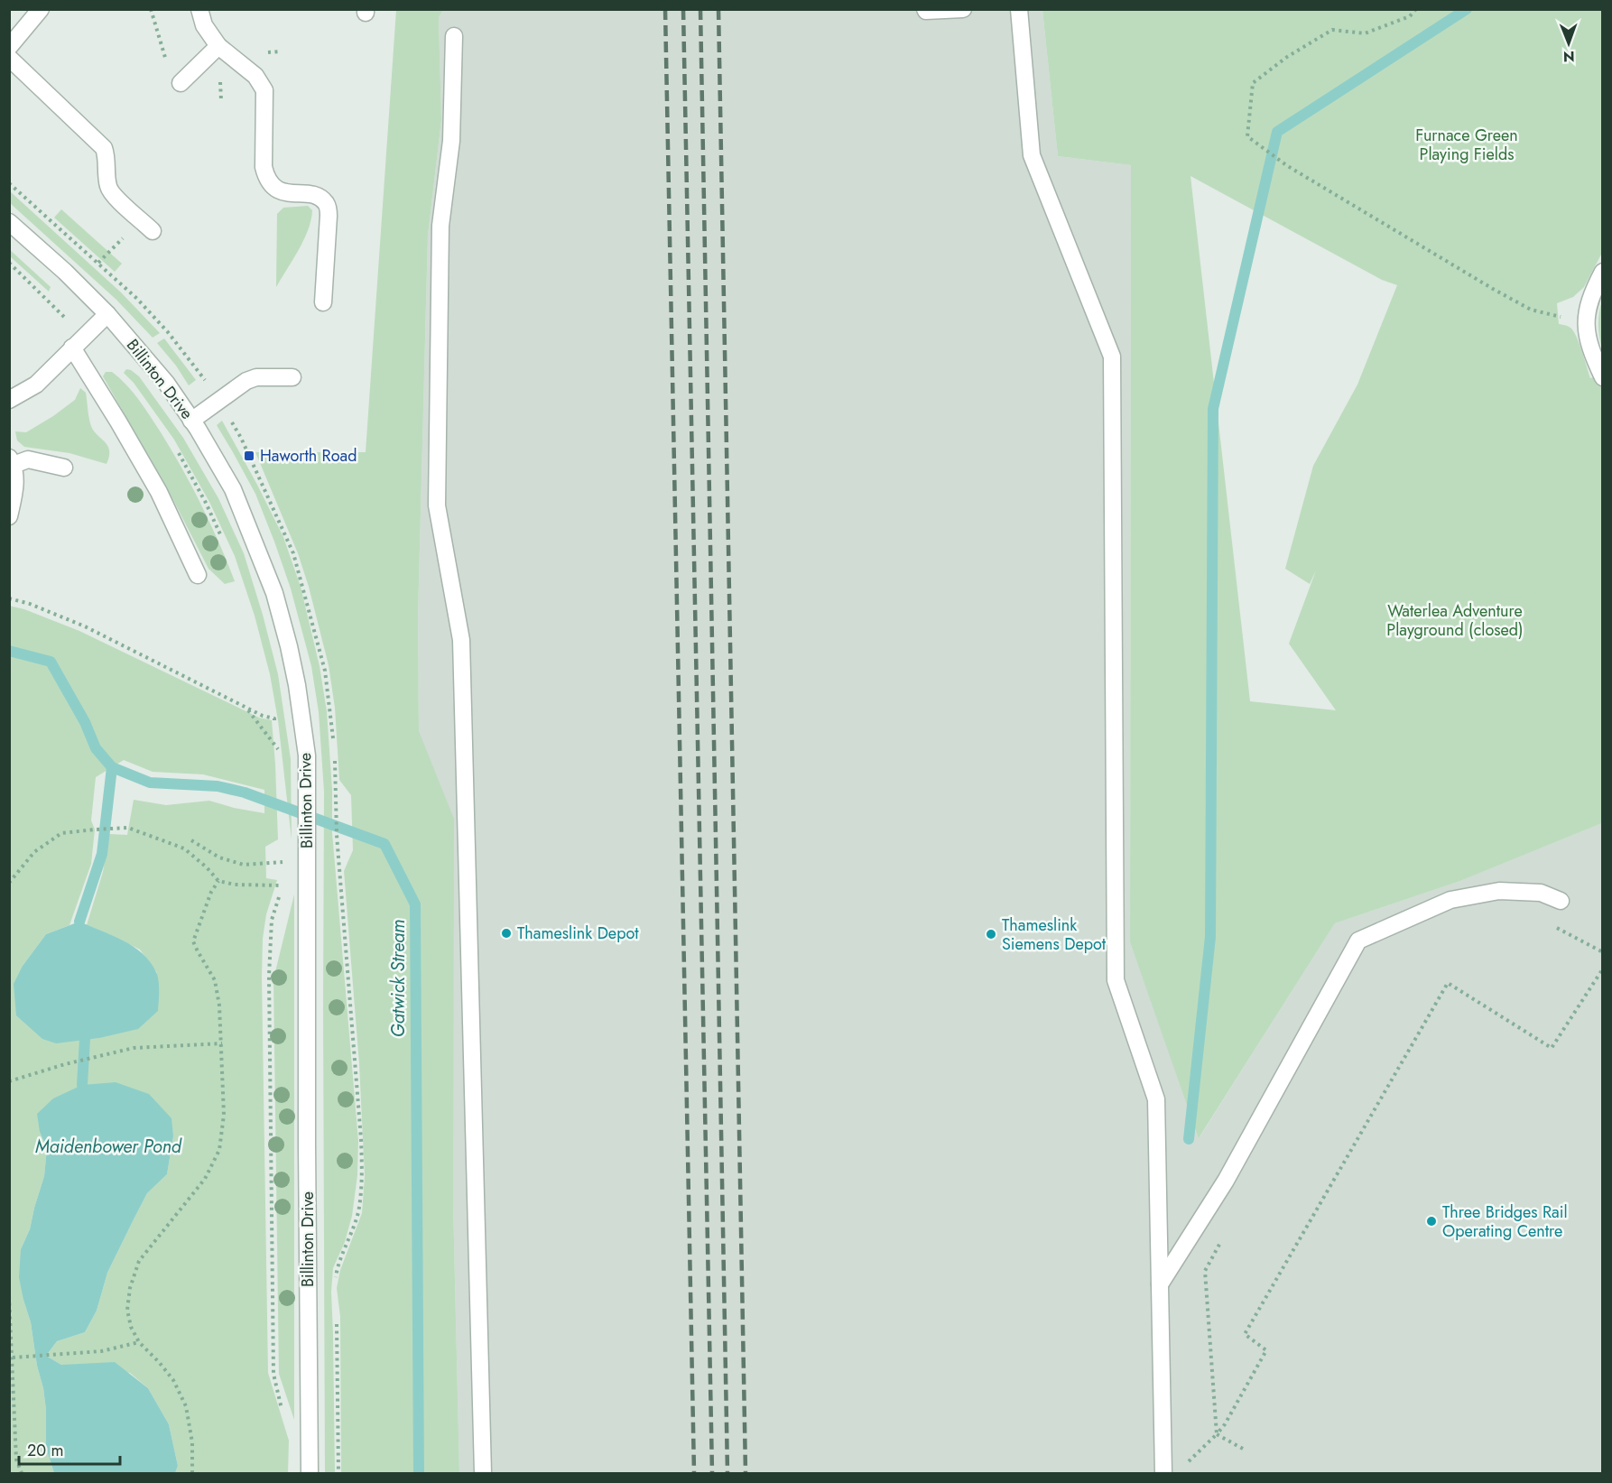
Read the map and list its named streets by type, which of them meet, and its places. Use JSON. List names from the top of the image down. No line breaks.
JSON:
{"streets":{"street":["Billinton Drive"]},"water":["Gatwick Stream","Maidenbower Pond"],"parks":["Furnace Green Playing Fields","Waterlea Adventure Playground (closed)"],"places":{"transit":["Haworth Road"],"other":["Thameslink Depot","Thameslink Siemens Depot","Three Bridges Rail Operating Centre"]},"scale_bar":"20 m","north":"bottom"}
